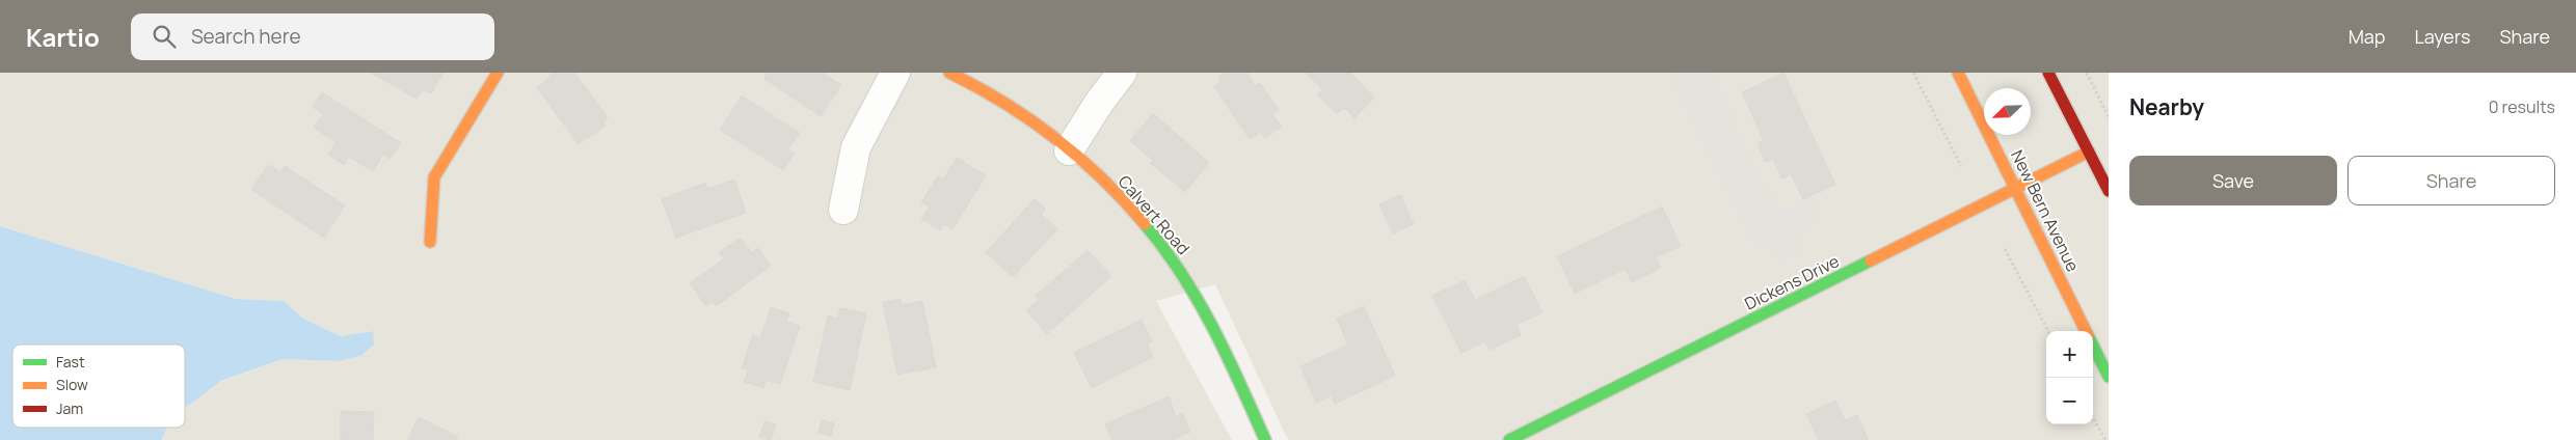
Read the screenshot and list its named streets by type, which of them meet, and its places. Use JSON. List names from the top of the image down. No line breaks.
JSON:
{"streets":{"street":["New Bern Avenue","Calvert Road","Dickens Drive"]},"crossings":[["New Bern Avenue","Dickens Drive"]],"legend":["Fast","Slow","Jam"],"north":"bottom left","page":{"header":"Kartio","search":"Search here","nav":["Map","Layers","Share"],"heading":["Nearby","0 results"],"buttons":["Save","Share"],"map_buttons":["+","−"]}}
